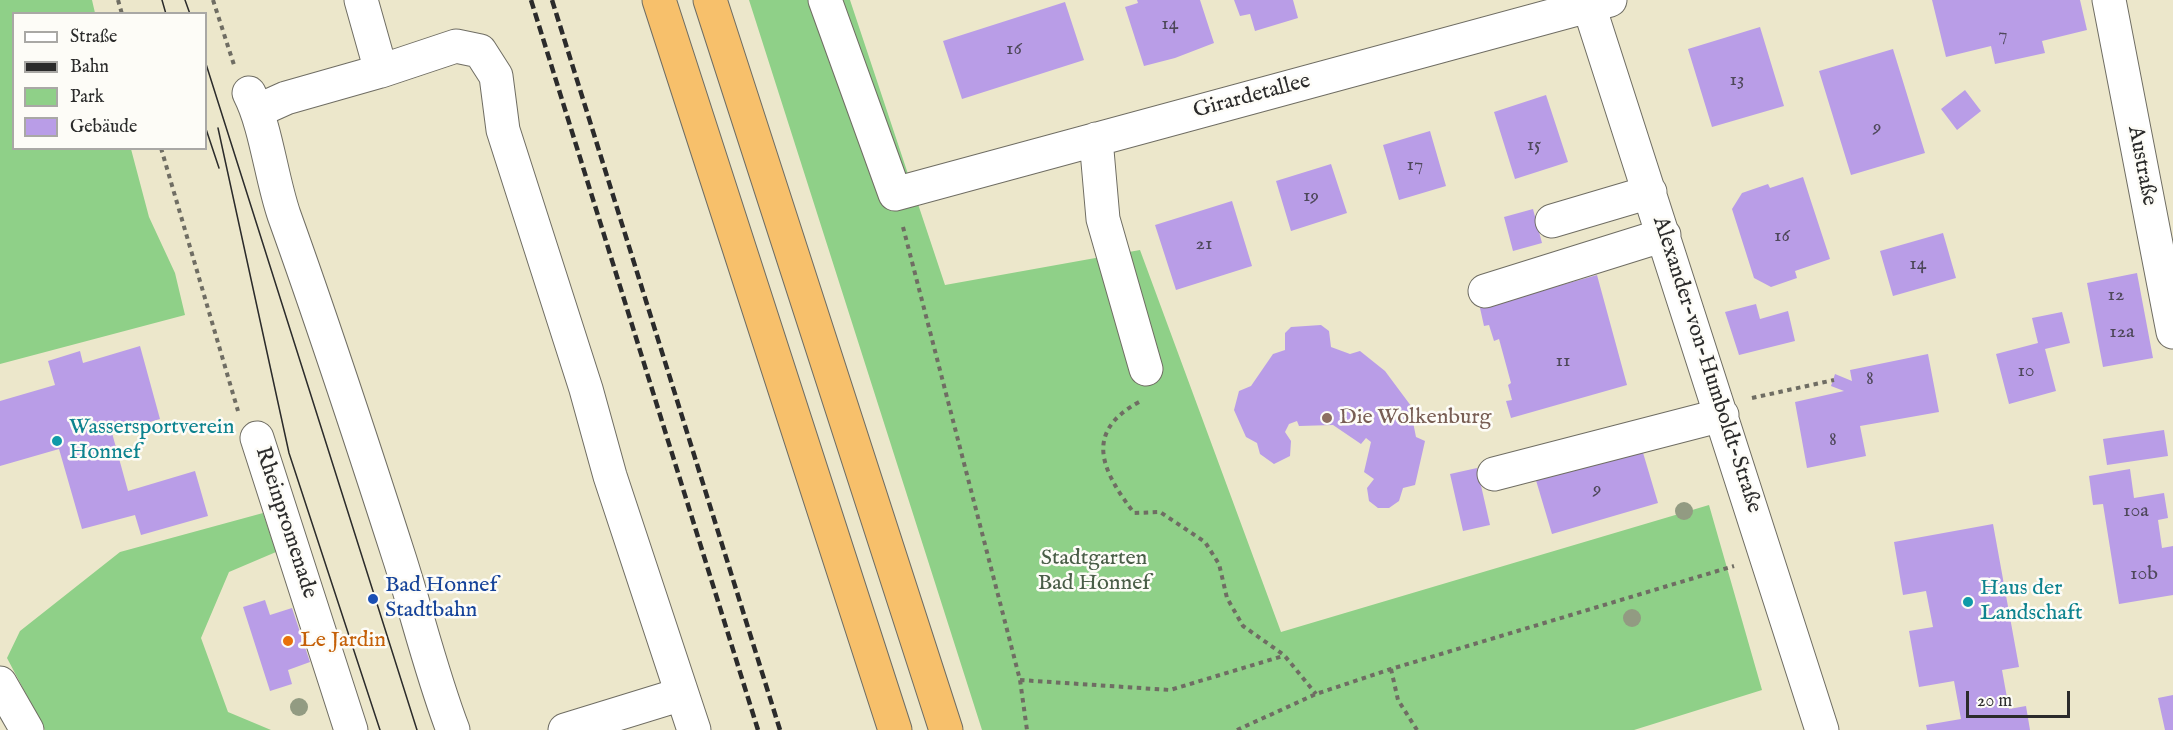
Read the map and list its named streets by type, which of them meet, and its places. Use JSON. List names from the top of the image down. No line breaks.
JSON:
{"streets":{"street":["Girardetallee","Austraße","Alexander-von-Humboldt-Straße","Rheinpromenade"]},"crossings":[["Girardetallee","Alexander-von-Humboldt-Straße"]],"parks":["Stadtgarten Bad Honnef"],"places":["Die Wolkenburg","Wassersportverein Honnef","Bad Honnef Stadtbahn","Haus der Landschaft","Le Jardin"],"house_numbers":["14","7","16","13","9","15","17","19","16","21","14","12","12a","11","10","8","8","9","10a","10b"],"legend":["Straße","Bahn","Park","Gebäude"],"scale_bar":"20 m"}
